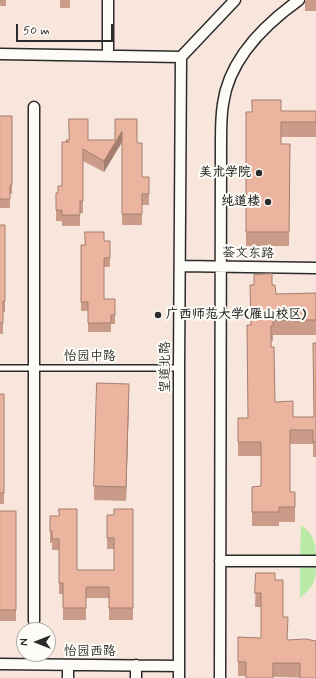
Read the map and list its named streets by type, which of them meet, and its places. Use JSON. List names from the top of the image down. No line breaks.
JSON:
{"streets":{"street":["荟文东路","望道北路","怡园西路"],"lane":["怡园中路"]},"crossings":[["荟文东路","望道北路"],["怡园中路","望道北路"],["望道北路","怡园西路"]],"places":["美术学院","纯道楼","广西师范大学(雁山校区)"],"scale_bar":"50 m","north":"left"}
